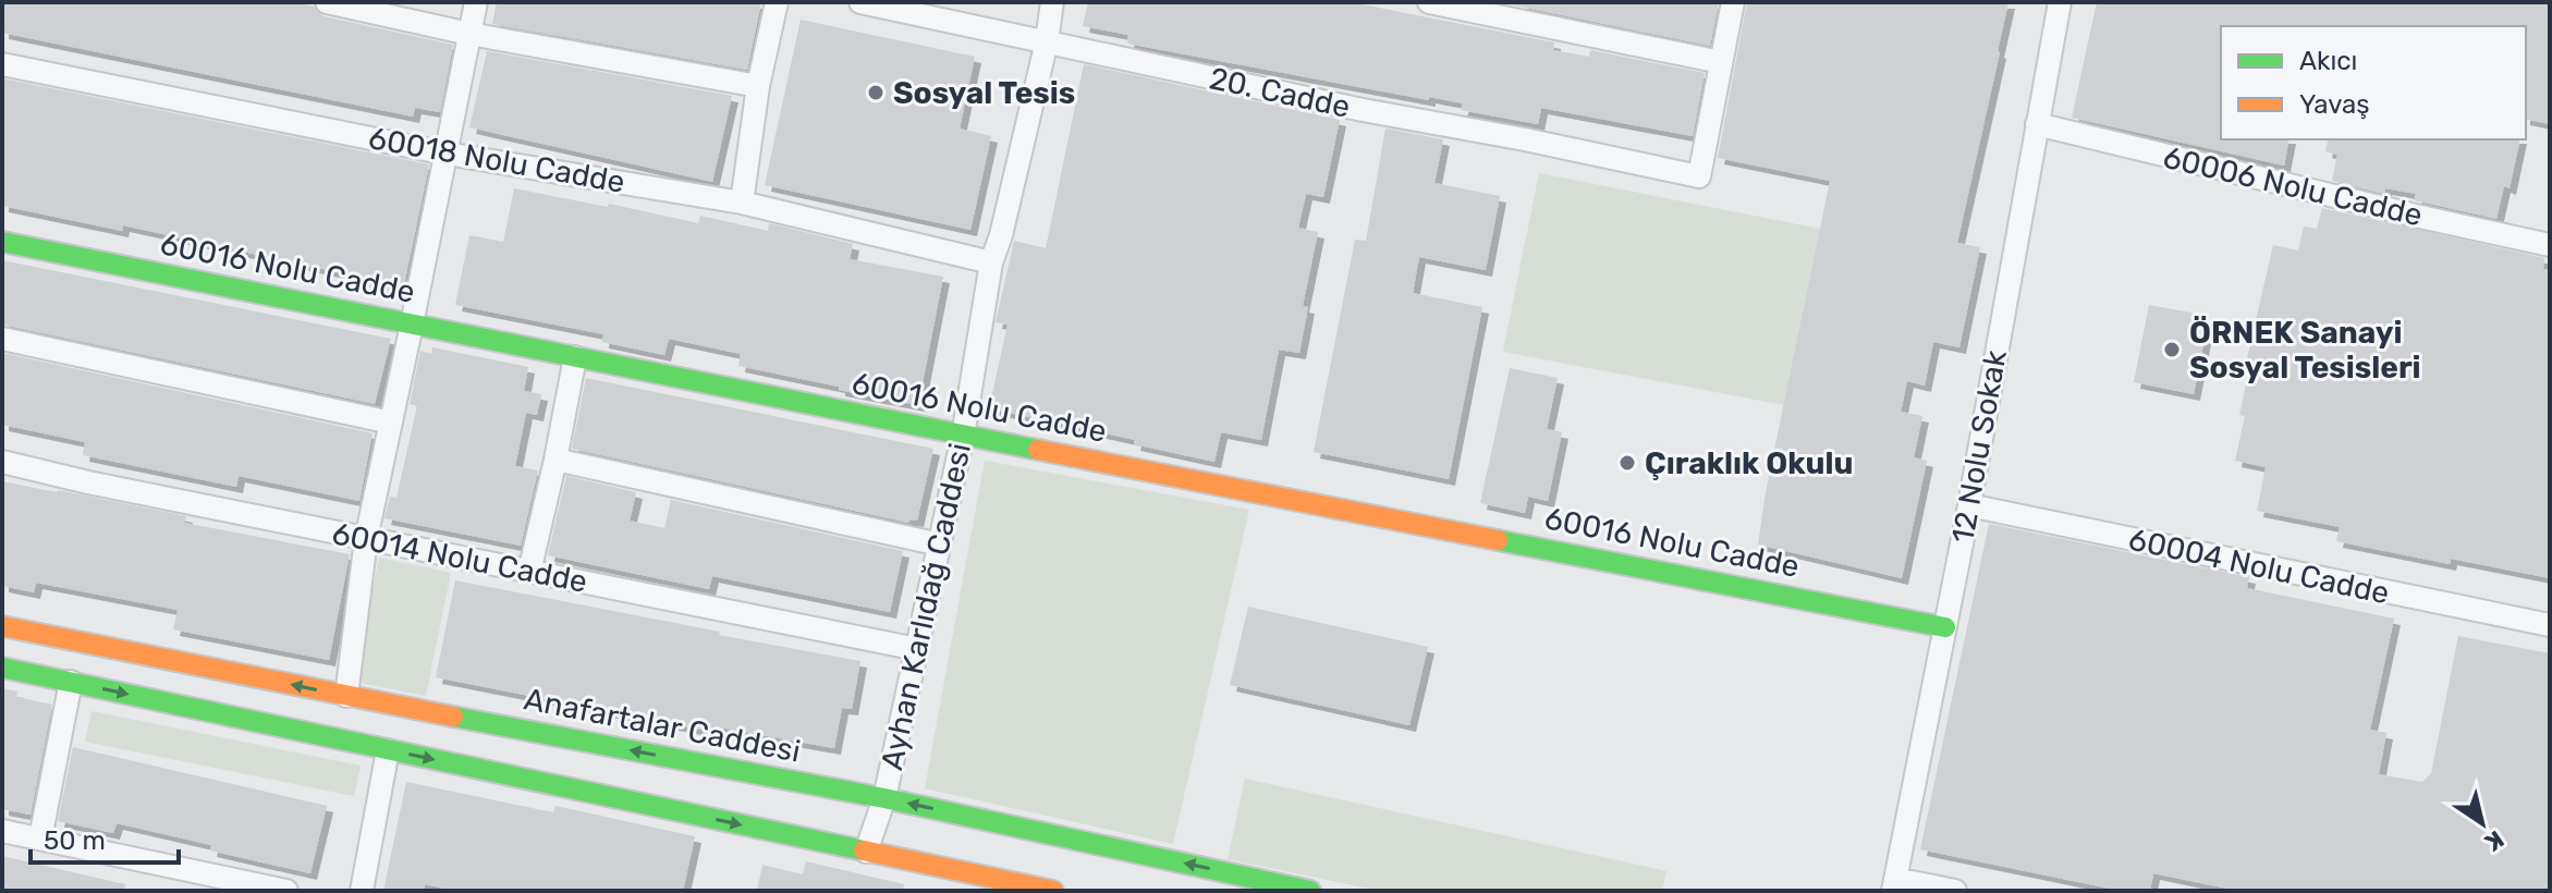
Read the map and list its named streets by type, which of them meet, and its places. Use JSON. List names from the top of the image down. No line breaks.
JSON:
{"streets":{"main road":["60016 Nolu Cadde","Anafartalar Caddesi"],"street":["20. Cadde","60018 Nolu Cadde","60006 Nolu Cadde","12 Nolu Sokak","60014 Nolu Cadde","60004 Nolu Cadde","Ayhan Karlıdağ Caddesi"]},"crossings":[["20. Cadde","Ayhan Karlıdağ Caddesi"],["60018 Nolu Cadde","Ayhan Karlıdağ Caddesi"],["60006 Nolu Cadde","12 Nolu Sokak"],["60016 Nolu Cadde","12 Nolu Sokak"],["60016 Nolu Cadde","Ayhan Karlıdağ Caddesi"],["12 Nolu Sokak","60004 Nolu Cadde"],["60014 Nolu Cadde","Ayhan Karlıdağ Caddesi"],["Ayhan Karlıdağ Caddesi","Anafartalar Caddesi"]],"places":["Sosyal Tesis","ÖRNEK Sanayi Sosyal Tesisleri","Çıraklık Okulu"],"legend":["Akıcı","Yavaş"],"scale_bar":"50 m","north":"bottom right"}
